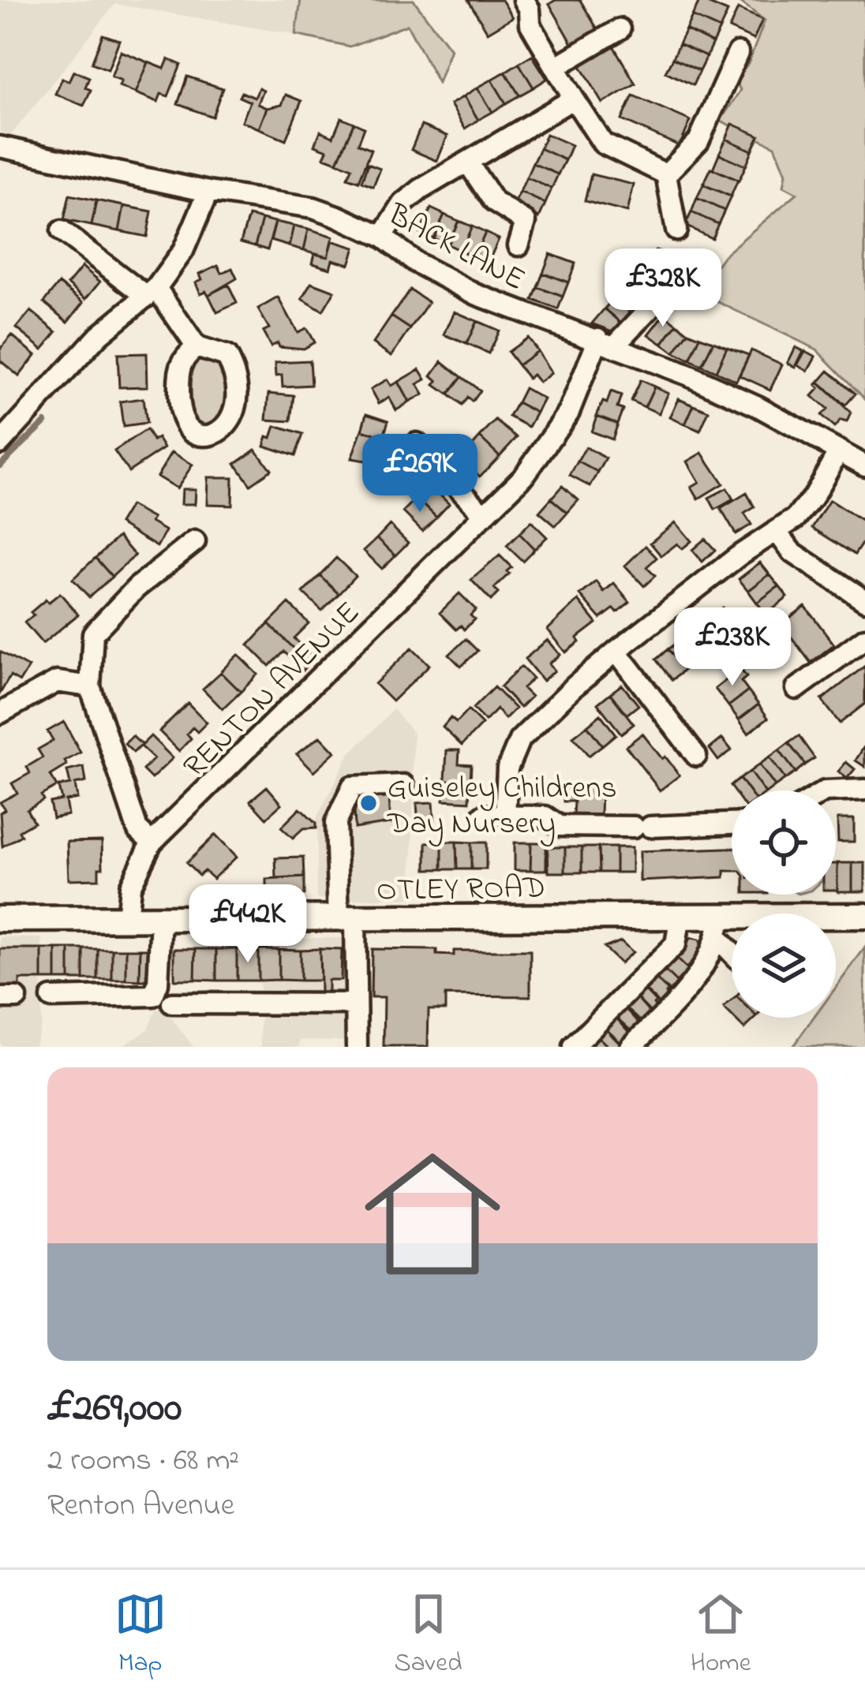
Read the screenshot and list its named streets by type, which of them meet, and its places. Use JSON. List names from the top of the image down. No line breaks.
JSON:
{"streets":{"main road":["OTLEY ROAD"],"street":["BACK LANE","RENTON AVENUE"]},"crossings":[["BACK LANE","RENTON AVENUE"],["RENTON AVENUE","OTLEY ROAD"]],"places":["Guiseley Childrens Day Nursery"],"page":{"price":["£328K","£269K","£238K","£442K"],"list":[{"name":"£269,000","note":"2 rooms · 68 m² · Renton Avenue"}],"tabs":["Map","Saved","Home"]}}
